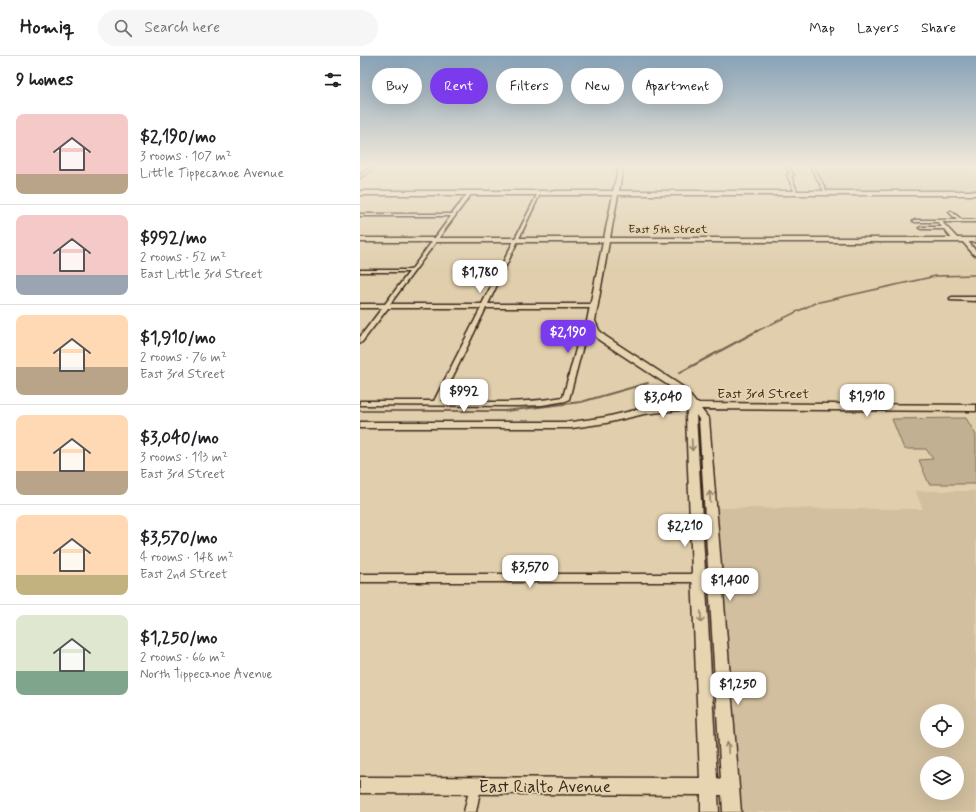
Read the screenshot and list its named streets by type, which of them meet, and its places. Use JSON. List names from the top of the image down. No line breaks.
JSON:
{"streets":{"street":["East 5th Street","East 3rd Street","East Rialto Avenue"]},"page":{"header":"Homiq","search":"Search here","nav":["Map","Layers","Share"],"heading":"9 homes","chip":["Buy","Rent","Filters","New","Apartment"],"list":[{"name":"$2,190/mo","note":"3 rooms · 107 m² · Little Tippecanoe Avenue"},{"name":"$992/mo","note":"2 rooms · 52 m² · East Little 3rd Street"},{"name":"$1,910/mo","note":"2 rooms · 76 m² · East 3rd Street"},{"name":"$3,040/mo","note":"3 rooms · 113 m² · East 3rd Street"},{"name":"$3,570/mo","note":"4 rooms · 148 m² · East 2nd Street"},{"name":"$1,250/mo","note":"2 rooms · 66 m² · North Tippecanoe Avenue"}],"price":["$1,780","$2,190","$992","$1,910","$3,040","$2,210","$3,570","$1,400","$1,250"]}}
